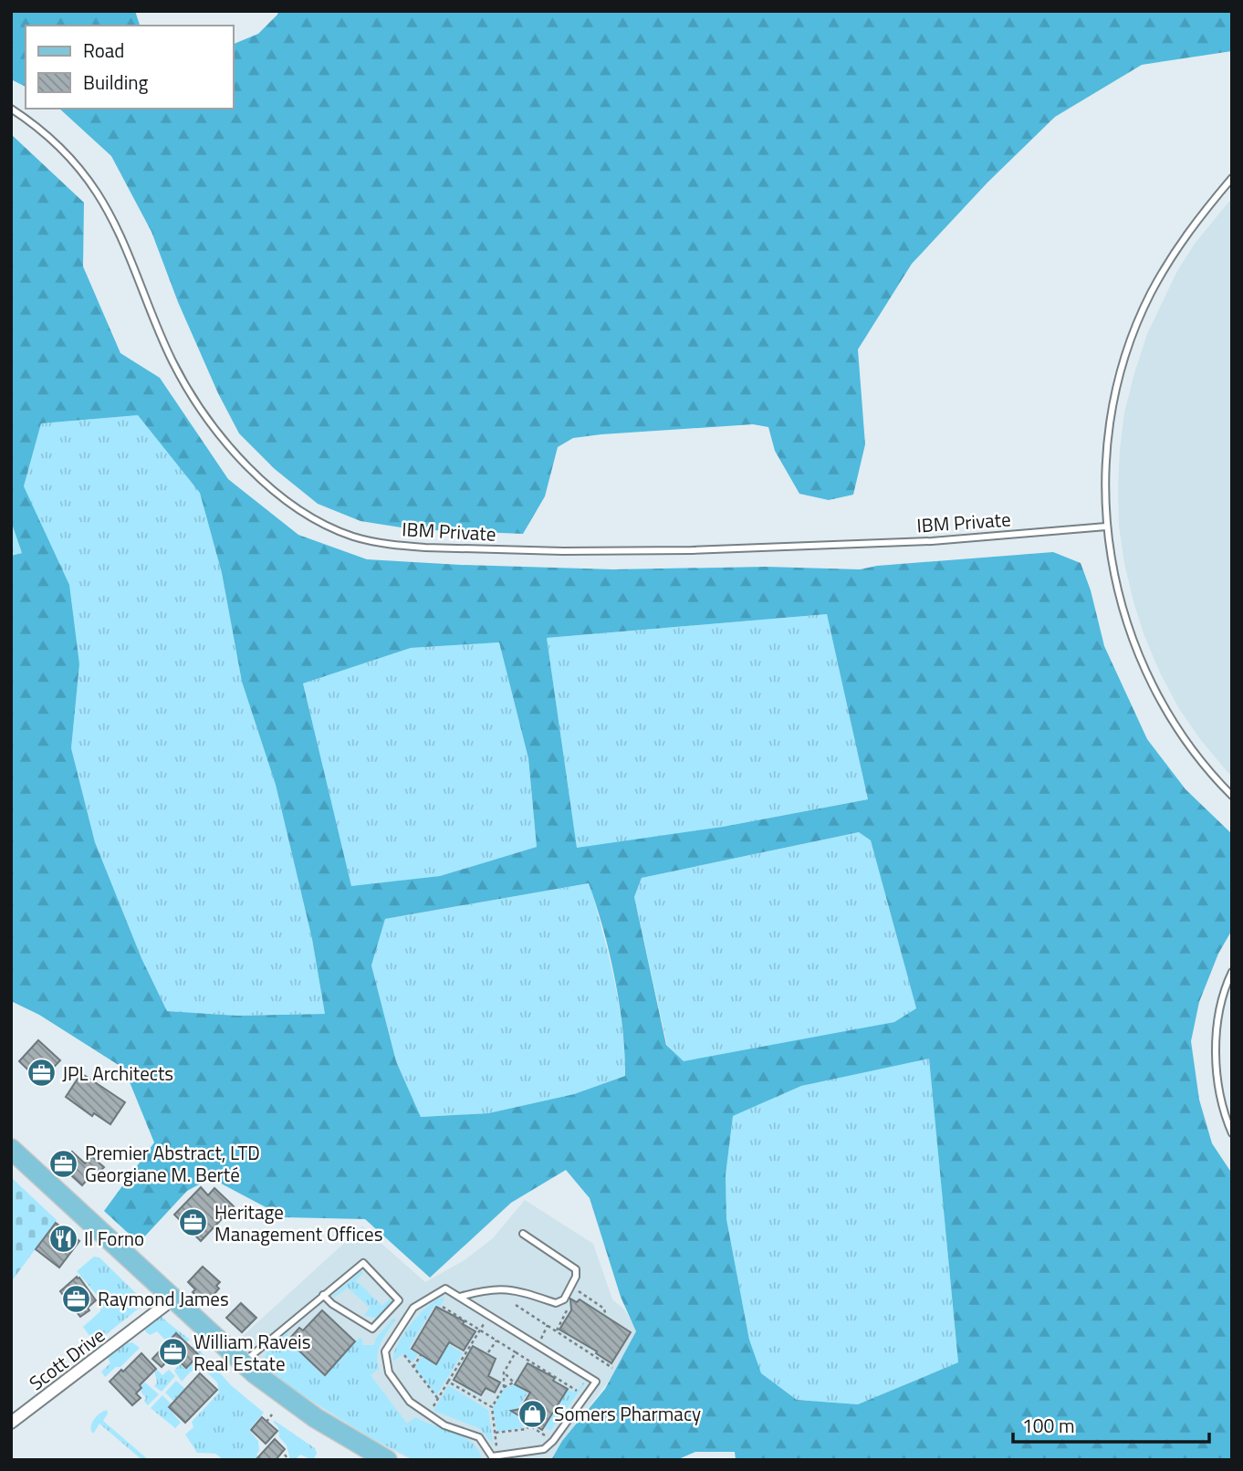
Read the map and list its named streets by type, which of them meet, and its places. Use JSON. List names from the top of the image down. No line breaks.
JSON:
{"streets":{"street":["Scott Drive"],"lane":["IBM Private"]},"places":{"office":["JPL Architects","Premier Abstract, LTD Georgiane M. Berté","Heritage Management Offices","Raymond James","William Raveis Real Estate"],"restaurant":["Il Forno"],"shop":["Somers Pharmacy"]},"legend":["Road","Building"],"scale_bar":"100 m"}
